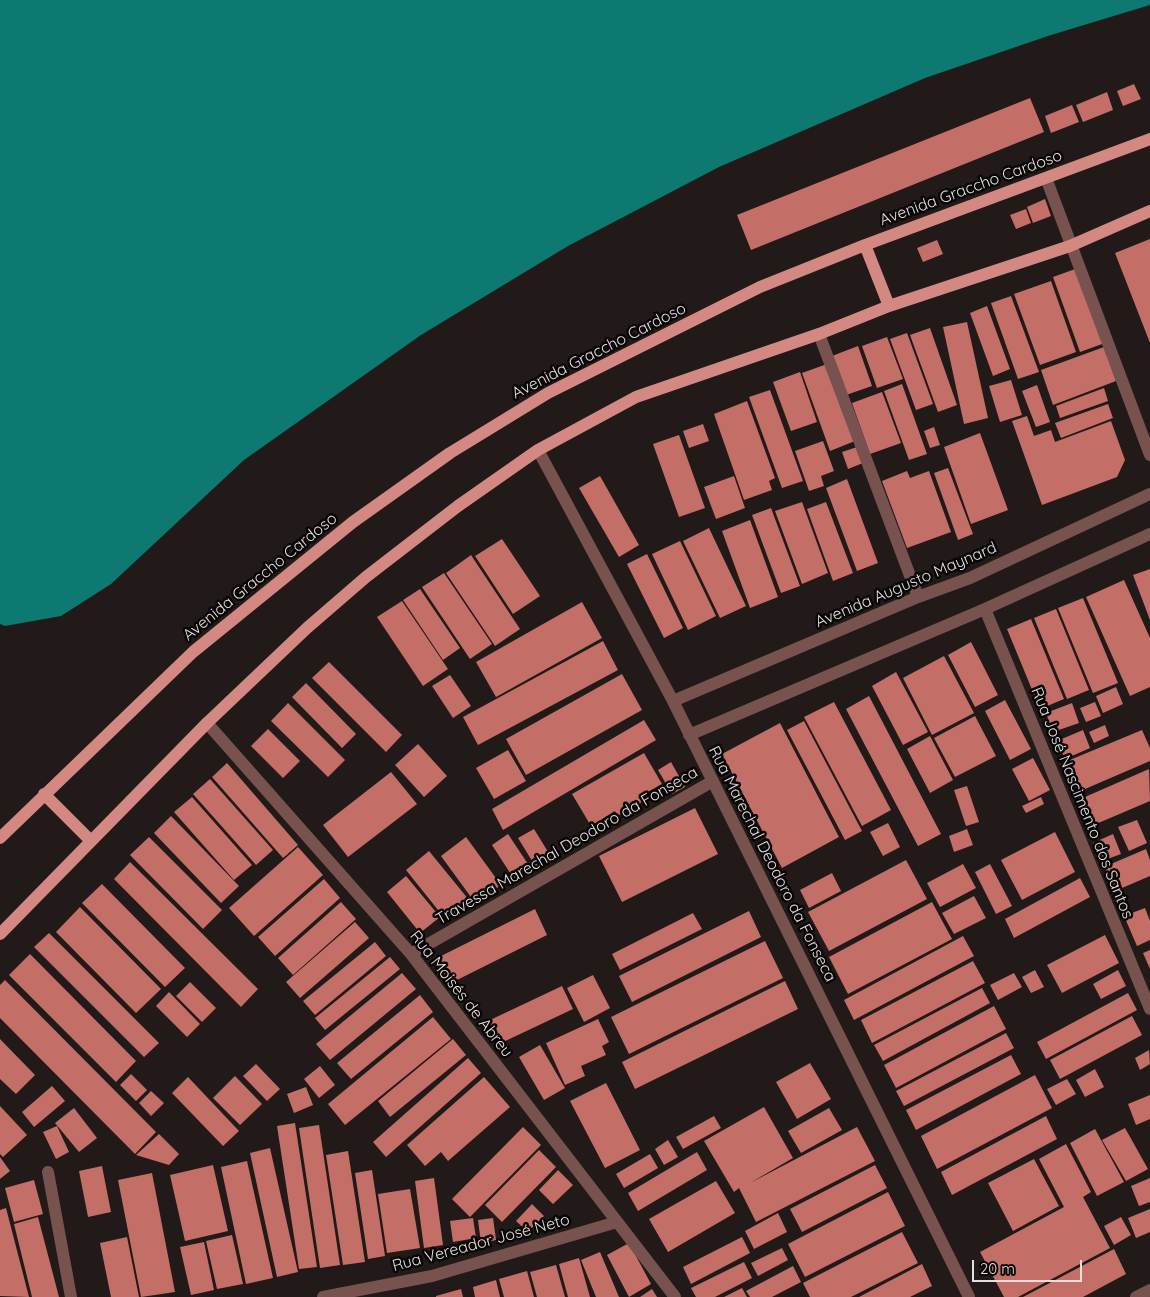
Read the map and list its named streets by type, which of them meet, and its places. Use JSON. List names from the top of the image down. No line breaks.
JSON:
{"streets":{"main road":["Avenida Graccho Cardoso"],"street":["Avenida Augusto Maynard","Rua José Nascimento dos Santos","Travessa Marechal Deodoro da Fonseca","Rua Marechal Deodoro da Fonseca","Rua Moisés de Abreu","Rua Vereador José Neto"]},"crossings":[["Avenida Augusto Maynard","Rua Marechal Deodoro da Fonseca"],["Travessa Marechal Deodoro da Fonseca","Rua Marechal Deodoro da Fonseca"],["Travessa Marechal Deodoro da Fonseca","Rua Moisés de Abreu"],["Rua Moisés de Abreu","Rua Vereador José Neto"]],"scale_bar":"20 m"}
